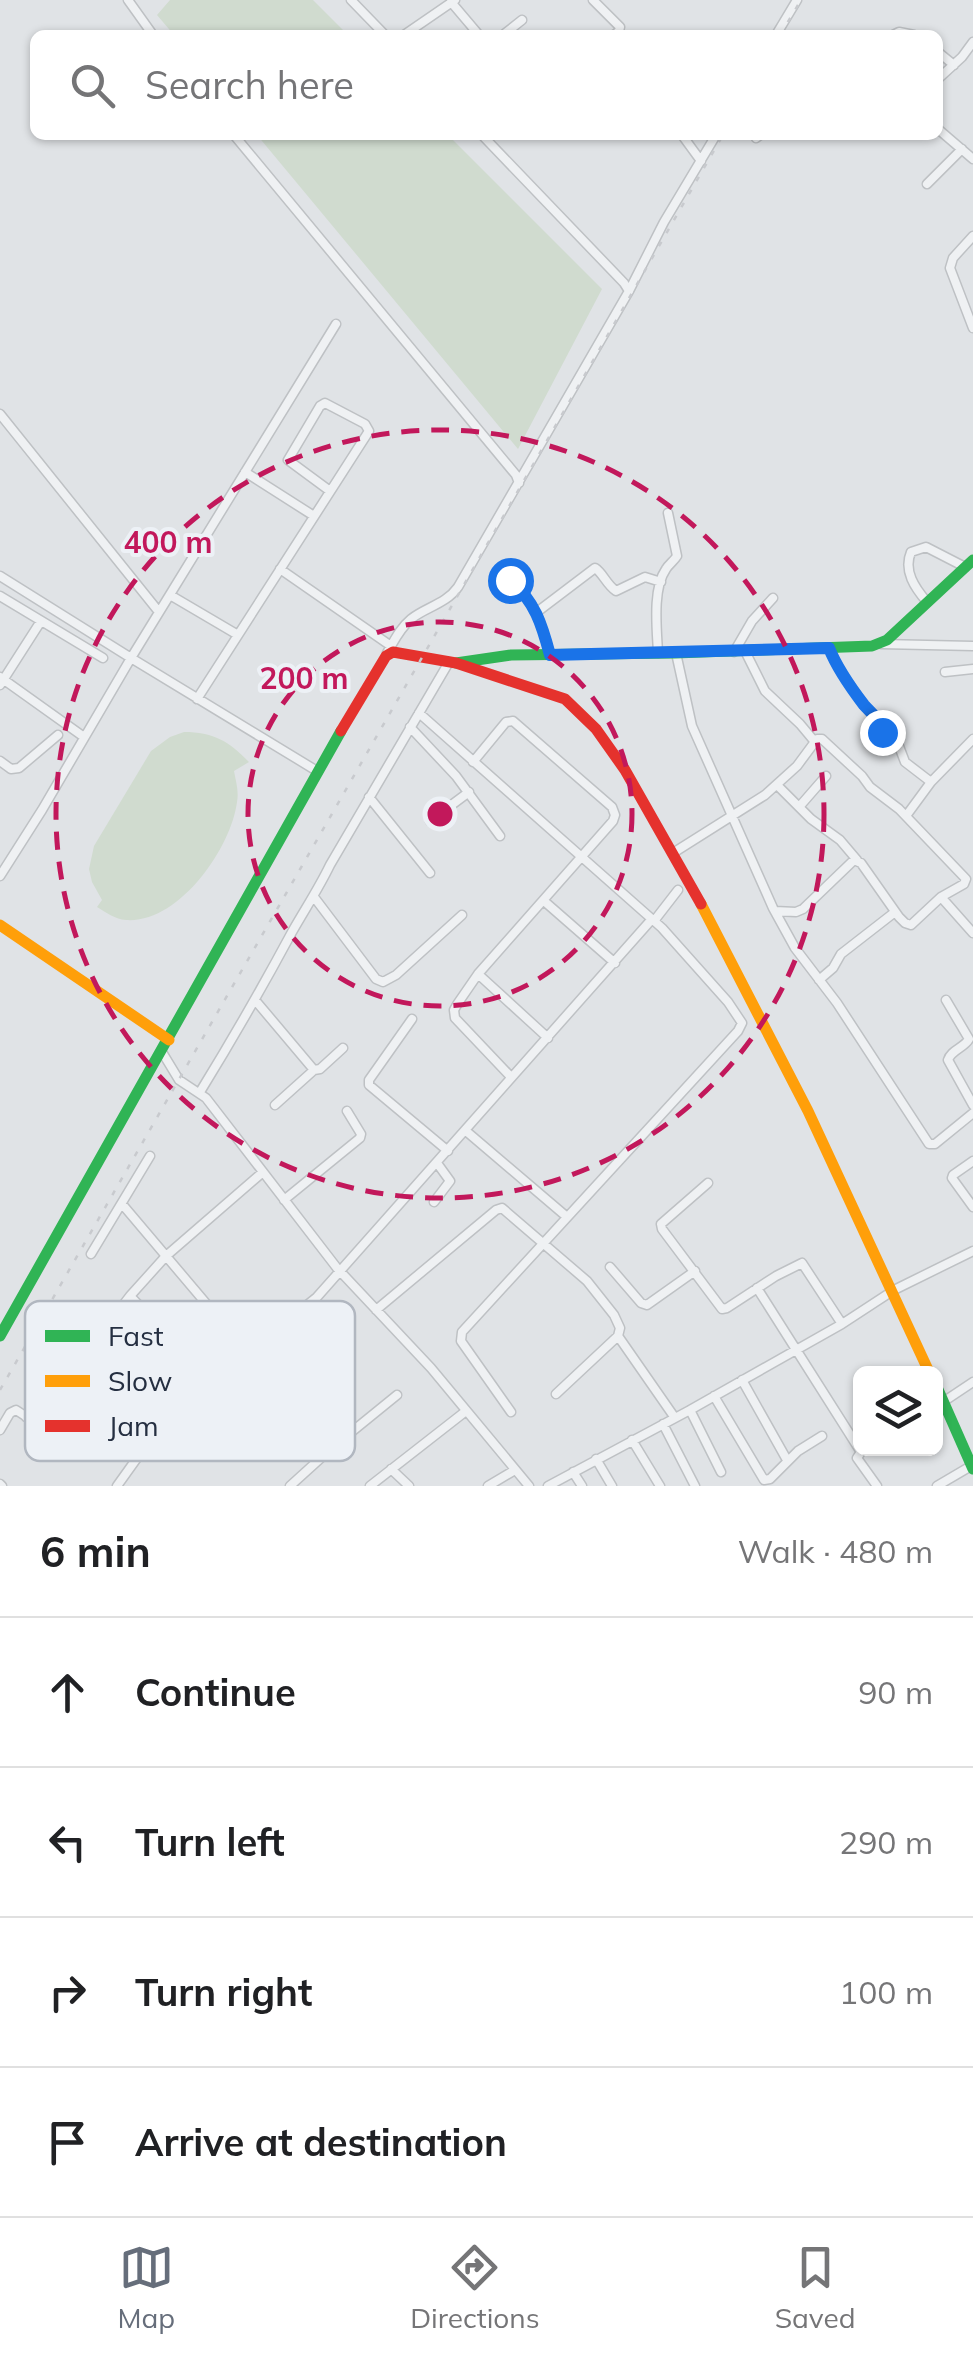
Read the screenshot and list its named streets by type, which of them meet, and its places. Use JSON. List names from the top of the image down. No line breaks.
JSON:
{"legend":["Fast","Slow","Jam"],"page":{"search":"Search here","heading":["6 min","Walk · 480 m"],"list":[["Continue","90 m"],["Turn left","290 m"],["Turn right","100 m"],"Arrive at destination"],"nav":["Map","Directions","Saved"]},"rings":["400 m","200 m"]}
